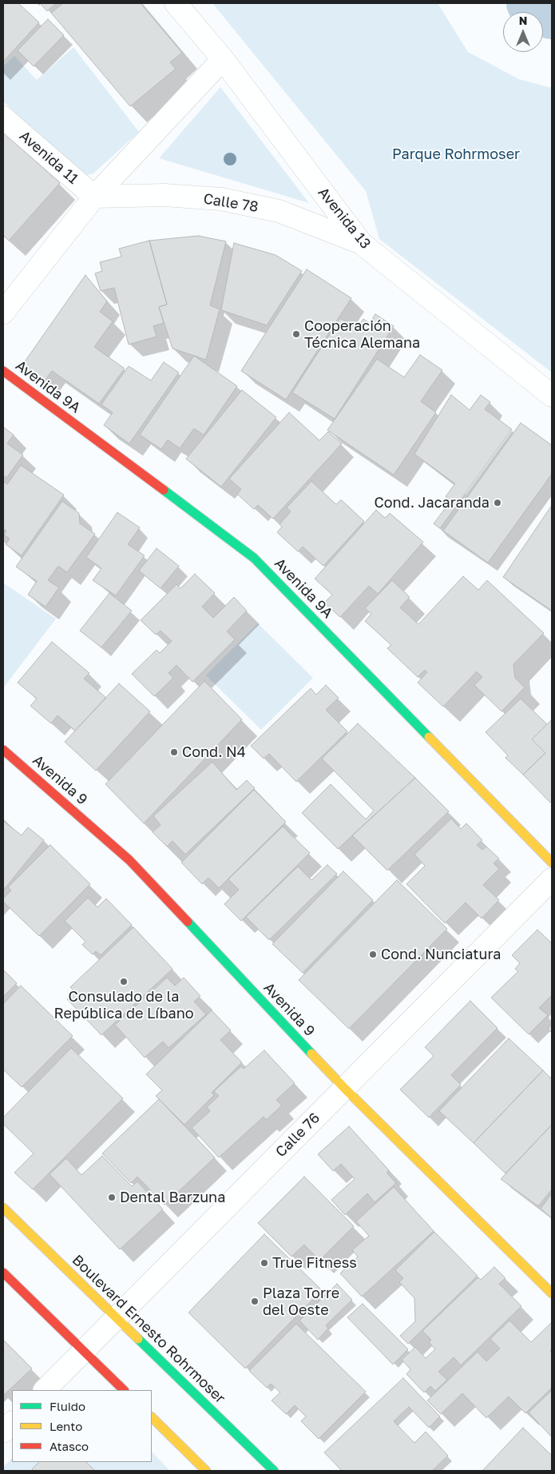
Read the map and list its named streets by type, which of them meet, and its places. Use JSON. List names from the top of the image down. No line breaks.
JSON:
{"streets":{"street":["Avenida 11","Calle 78","Avenida 13","Avenida 9A","Avenida 9","Calle 76","Boulevard Ernesto Rohrmoser"]},"crossings":[["Avenida 11","Calle 78"],["Calle 78","Avenida 13"],["Avenida 9","Calle 76"],["Calle 76","Boulevard Ernesto Rohrmoser"]],"parks":["Parque Rohrmoser"],"places":["Cooperación Técnica Alemana","Cond. Jacaranda","Cond. N4","Cond. Nunciatura","Consulado de la República de Líbano","Dental Barzuna","True Fitness","Plaza Torre del Oeste"],"legend":["Fluido","Lento","Atasco"],"north":"top"}
